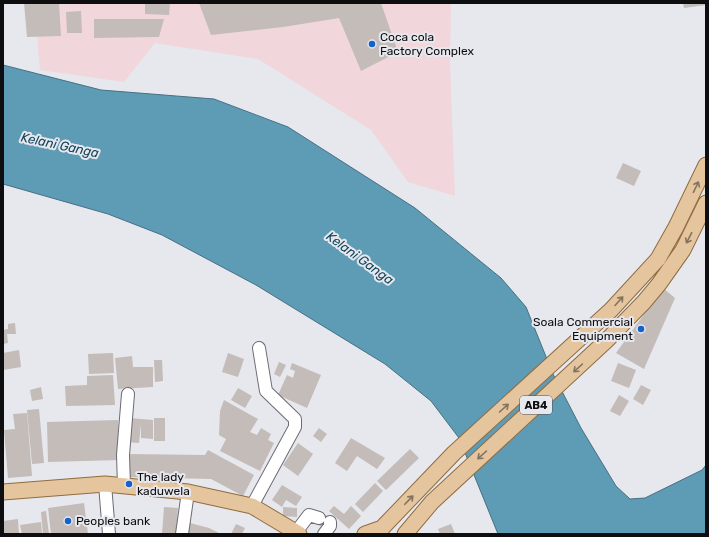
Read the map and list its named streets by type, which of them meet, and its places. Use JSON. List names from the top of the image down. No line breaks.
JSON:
{"streets":{"main road":["AB4"]},"water":["Kelani Ganga"],"places":["Coca cola Factory Complex","Soala Commercial Equipment","The lady kaduwela","Peoples bank"]}
